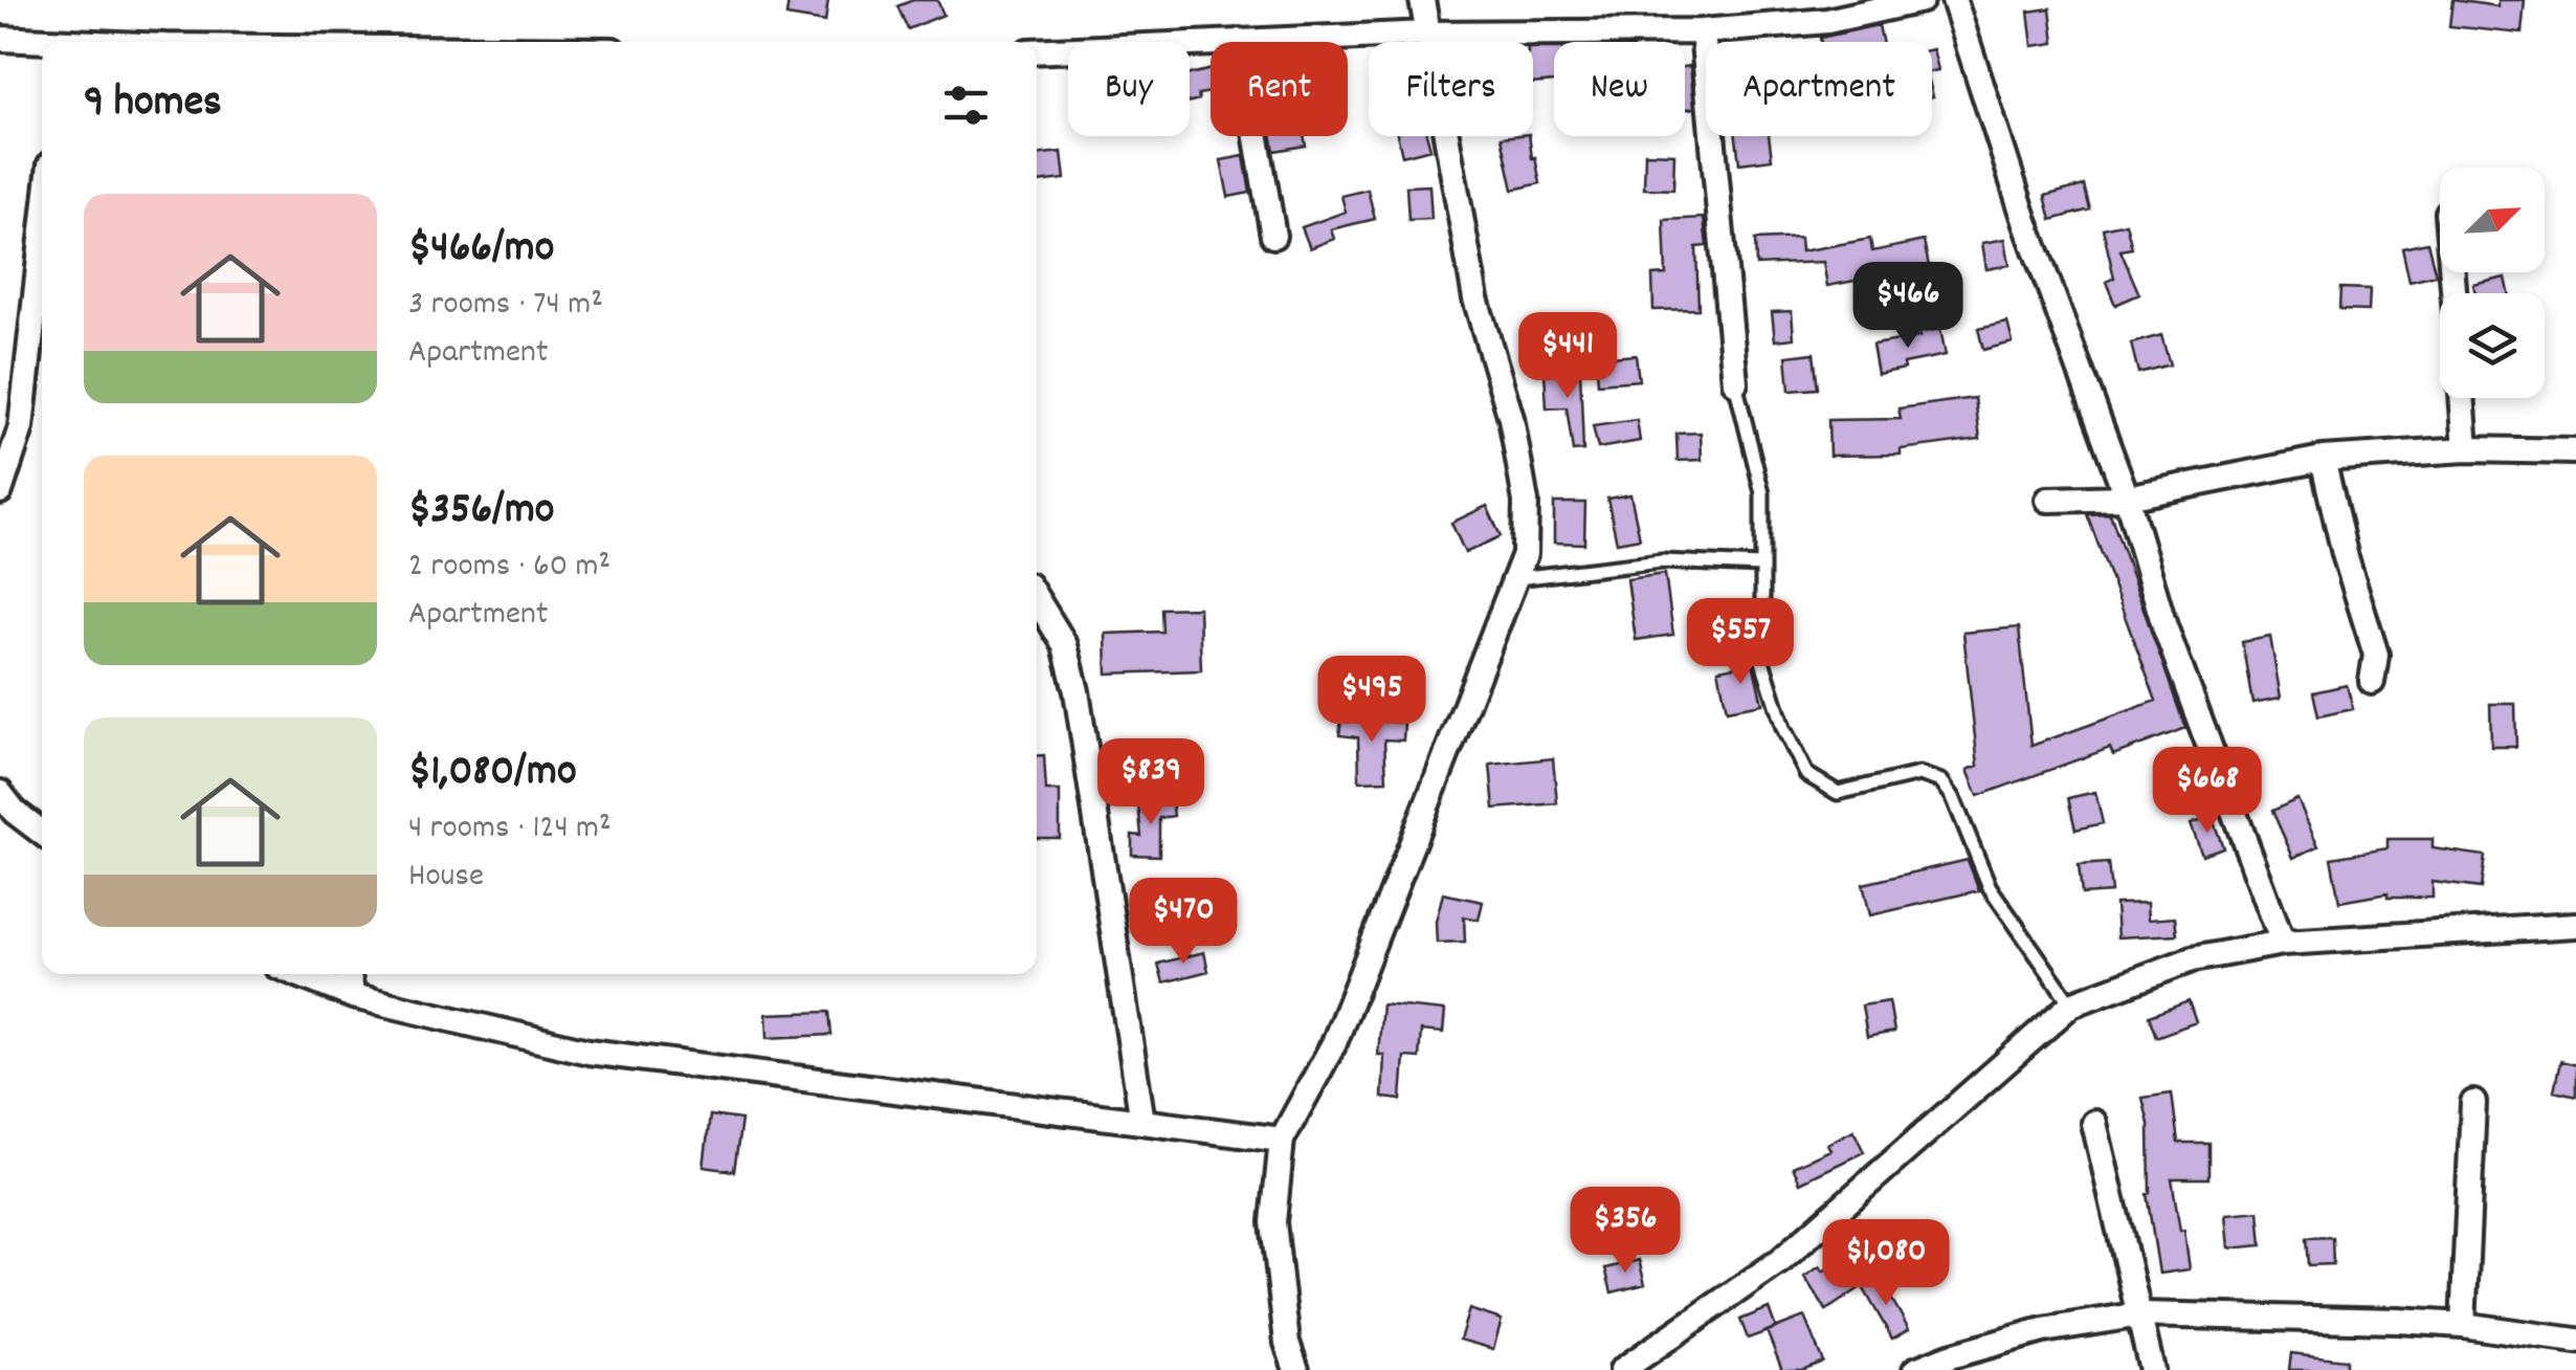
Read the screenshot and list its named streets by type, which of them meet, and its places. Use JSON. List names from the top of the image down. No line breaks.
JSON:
{"north":"top right","page":{"chip":["Buy","Rent","Filters","New","Apartment"],"heading":"9 homes","list":[{"name":"$466/mo","note":"3 rooms · 74 m² · Apartment"},{"name":"$356/mo","note":"2 rooms · 60 m² · Apartment"},{"name":"$1,080/mo","note":"4 rooms · 124 m² · House"}],"price":["$466","$441","$557","$495","$839","$668","$470","$356","$1,080"]}}
